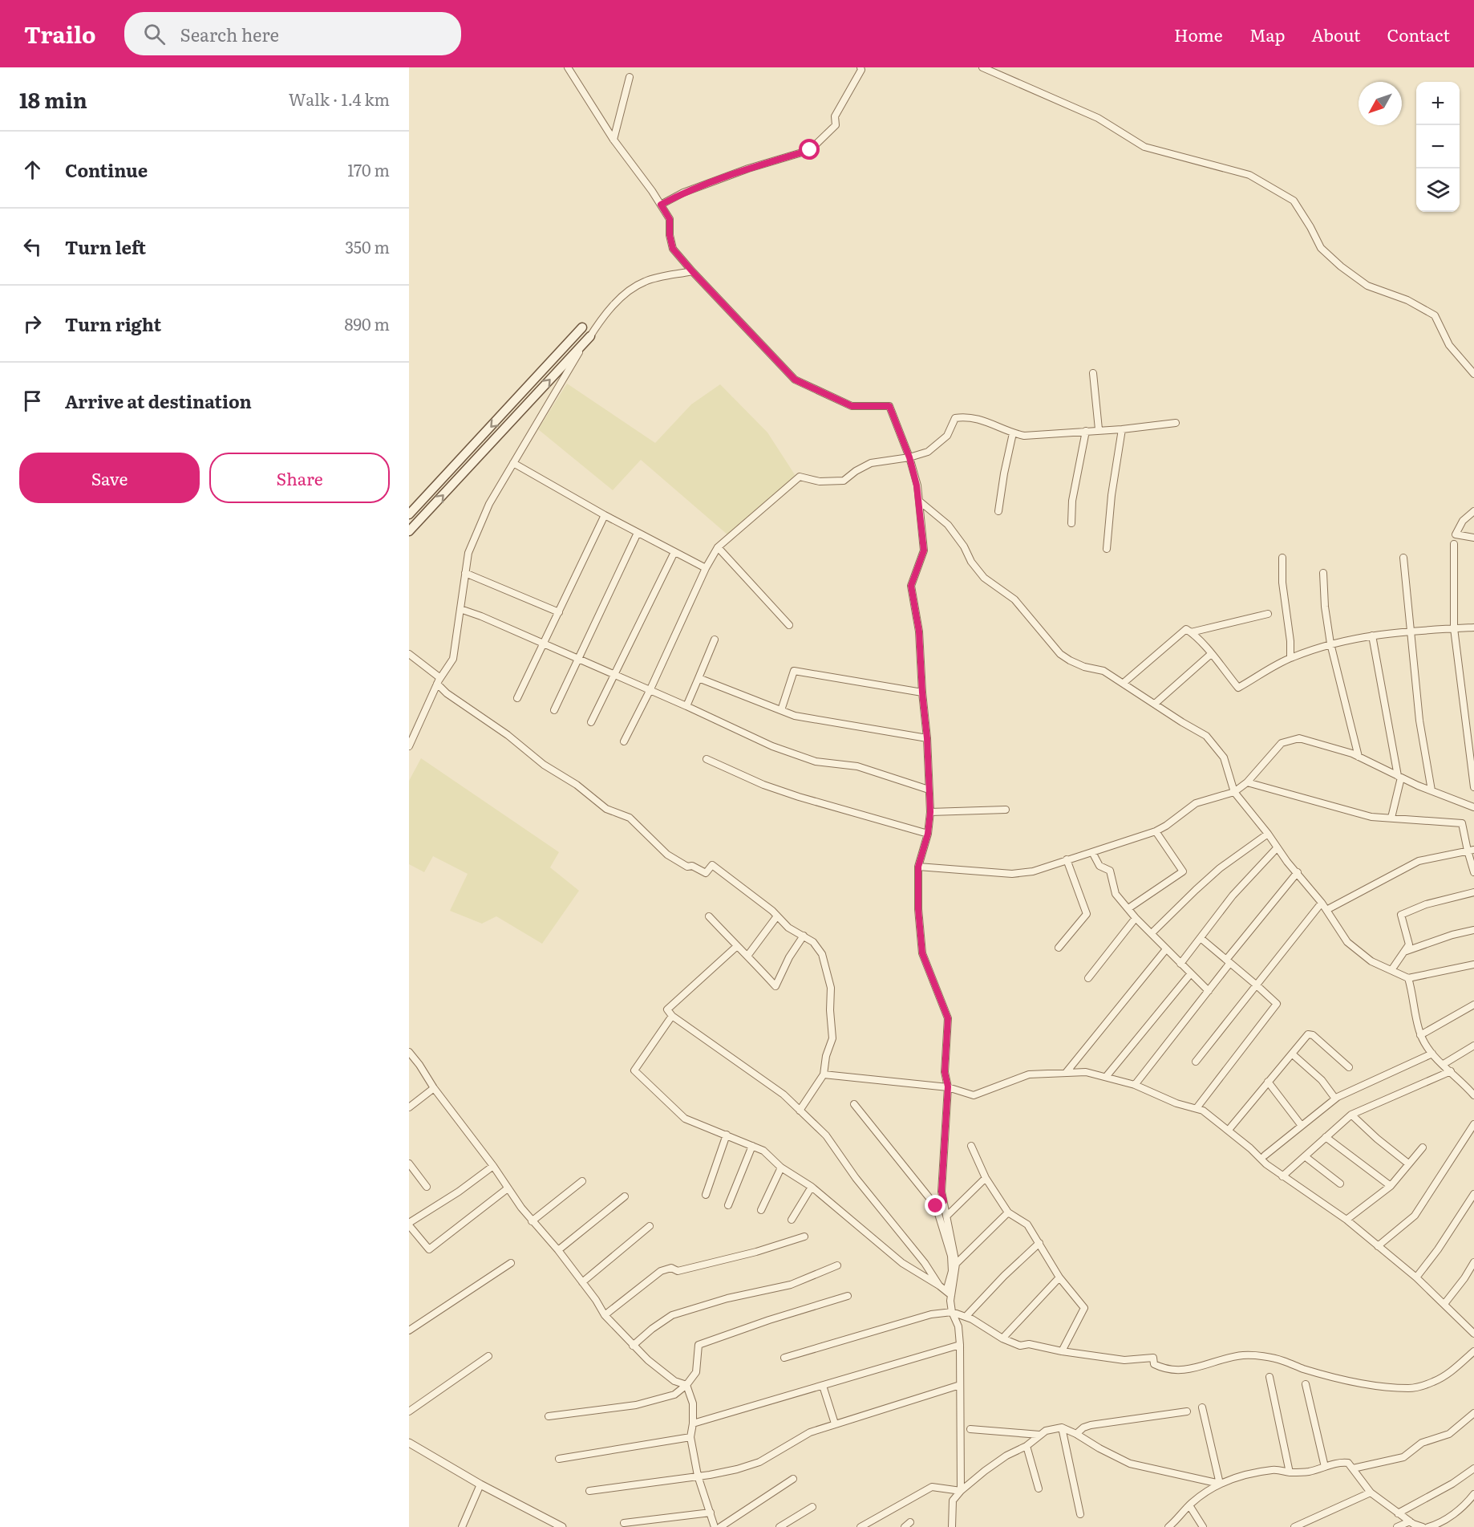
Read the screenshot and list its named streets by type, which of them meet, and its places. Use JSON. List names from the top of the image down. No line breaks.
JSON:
{"north":"bottom left","page":{"header":"Trailo","search":"Search here","nav":["Home","Map","About","Contact"],"heading":["18 min","Walk · 1.4 km"],"map_buttons":["+","−"],"list":[["Continue","170 m"],["Turn left","350 m"],["Turn right","890 m"],"Arrive at destination"],"buttons":["Save","Share"]}}
